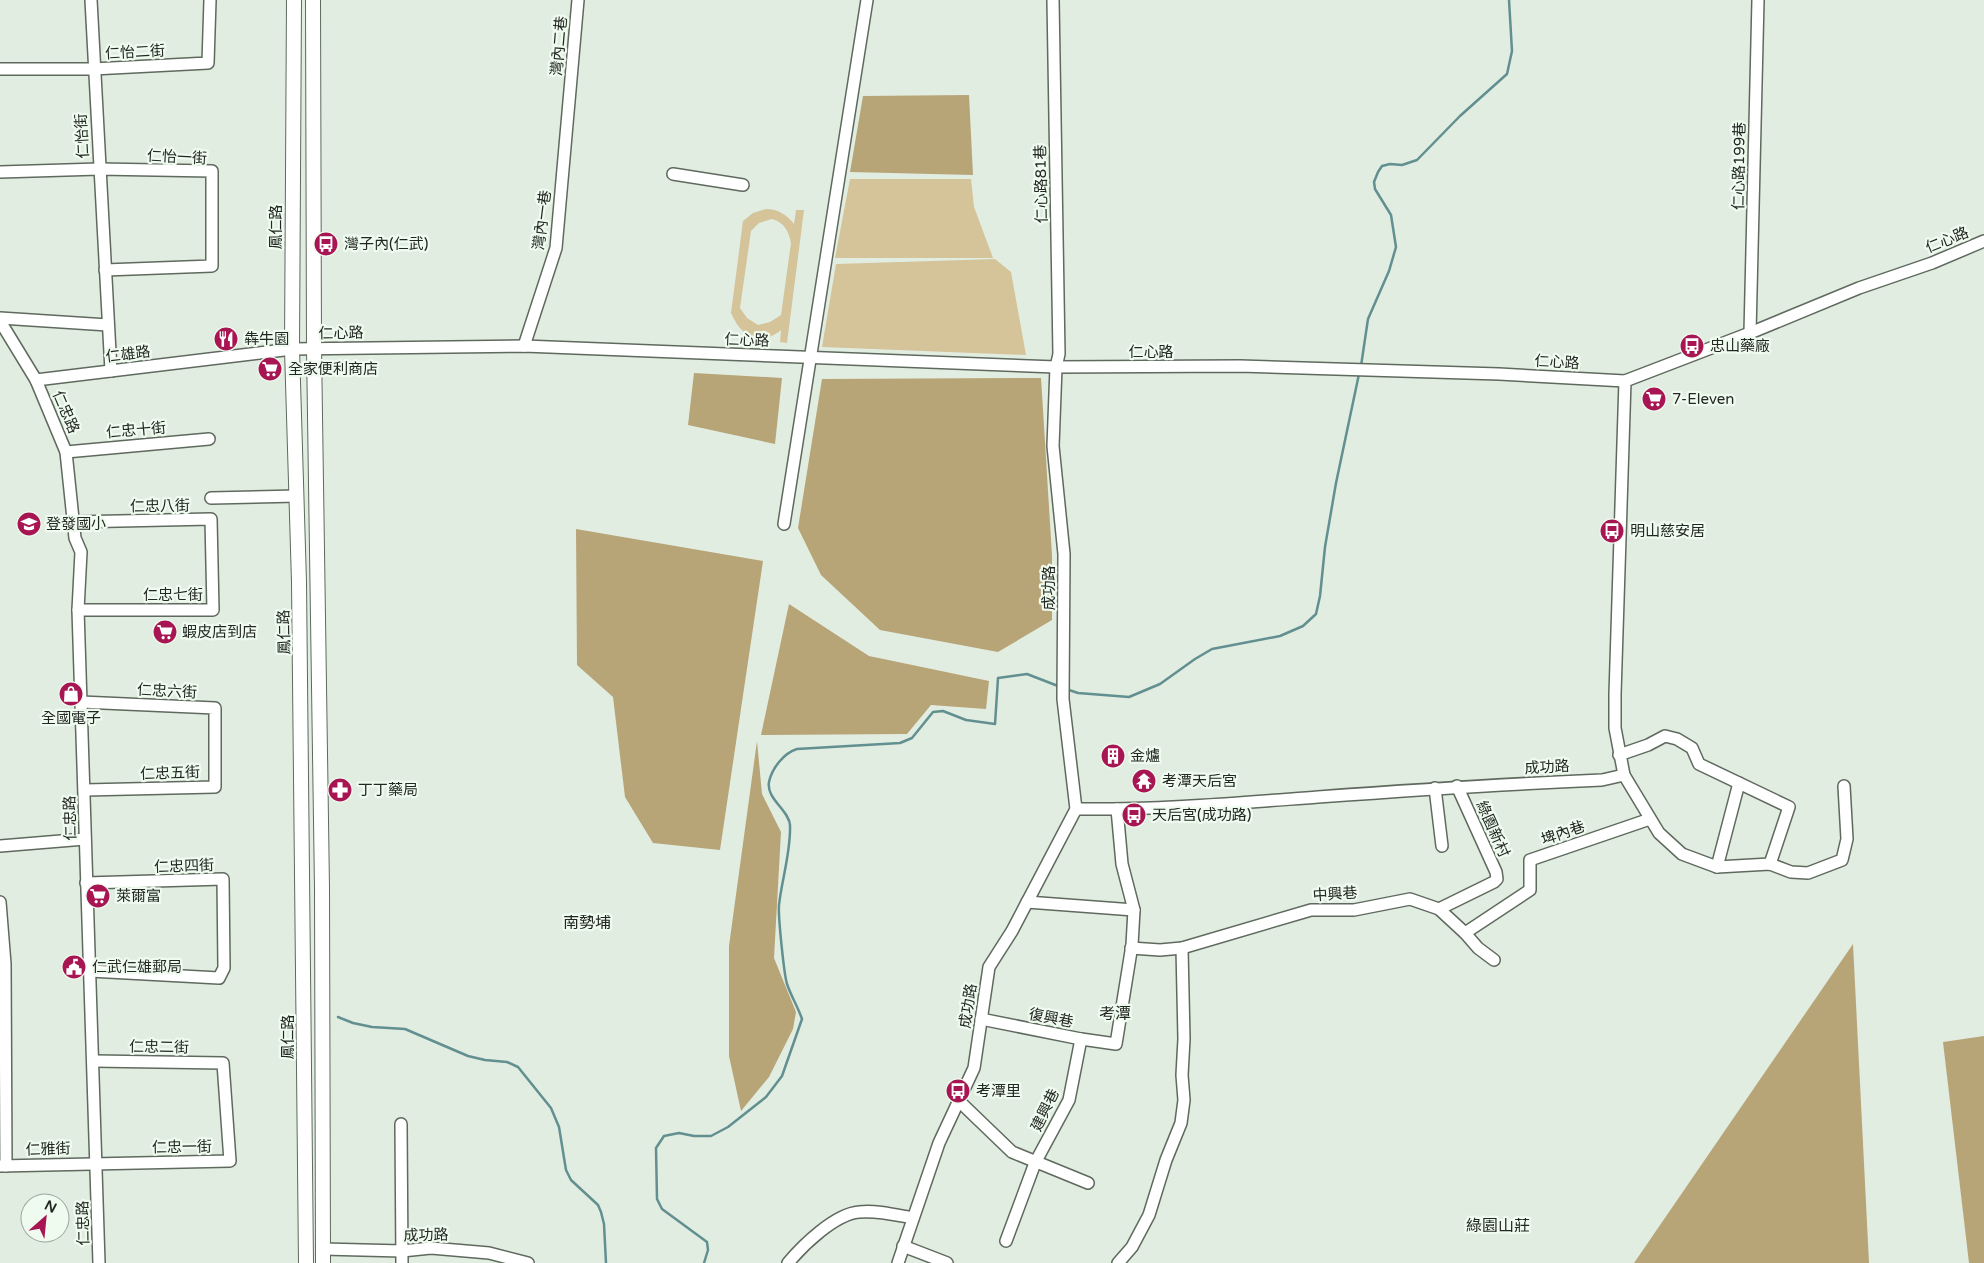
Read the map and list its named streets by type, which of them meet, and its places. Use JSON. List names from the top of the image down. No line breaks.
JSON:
{"streets":{"main road":["鳳仁路"],"street":["灣內二巷","仁怡二街","仁怡街","仁怡一街","仁心路199巷","仁心路81巷","灣內一巷","仁心路","仁雄路","仁忠路","仁忠十街","仁忠八街","成功路","仁忠七街","仁忠六街","仁忠五街","綠園新村","埤內巷","仁忠四街","中興巷","復興巷","仁忠二街","建興巷","仁忠一街","仁雅街"]},"crossings":[["灣內二巷","灣內一巷"],["仁怡二街","仁怡街"],["仁怡街","仁怡一街"],["仁怡街","仁雄路"],["仁心路199巷","仁心路"],["仁心路81巷","仁心路"],["仁心路81巷","成功路"],["灣內一巷","仁心路"],["鳳仁路","仁心路"],["鳳仁路","仁雄路"],["仁心路","仁雄路"],["仁心路","成功路"],["仁雄路","仁忠路"],["仁忠路","仁忠十街"],["仁忠路","仁忠八街"],["仁忠路","仁忠七街"],["仁忠路","仁忠六街"],["仁忠路","仁忠五街"],["仁忠路","仁忠四街"],["仁忠路","仁忠二街"],["仁忠路","仁忠一街"],["仁忠路","仁雅街"],["仁忠八街","仁忠七街"],["成功路","綠園新村"],["成功路","復興巷"],["仁忠六街","仁忠五街"],["綠園新村","中興巷"],["埤內巷","中興巷"],["中興巷","復興巷"],["復興巷","建興巷"],["仁忠二街","仁忠一街"],["仁忠一街","仁雅街"]],"districts":["南勢埔","考潭","綠園山莊"],"places":{"bus stop":["灣子內(仁武)","忠山藥廠","明山慈安居","天后宮(成功路)","考潭里"],"restaurant":["犇牛園"],"supermarket":["全家便利商店","7-Eleven","蝦皮店到店","萊爾富"],"school or university":["登發國小"],"shop":["全國電子"],"building":["金爐"],"temple":["考潭天后宮"],"pharmacy":["丁丁藥局"],"public building":["仁武仁雄郵局"]},"north":"top right"}
